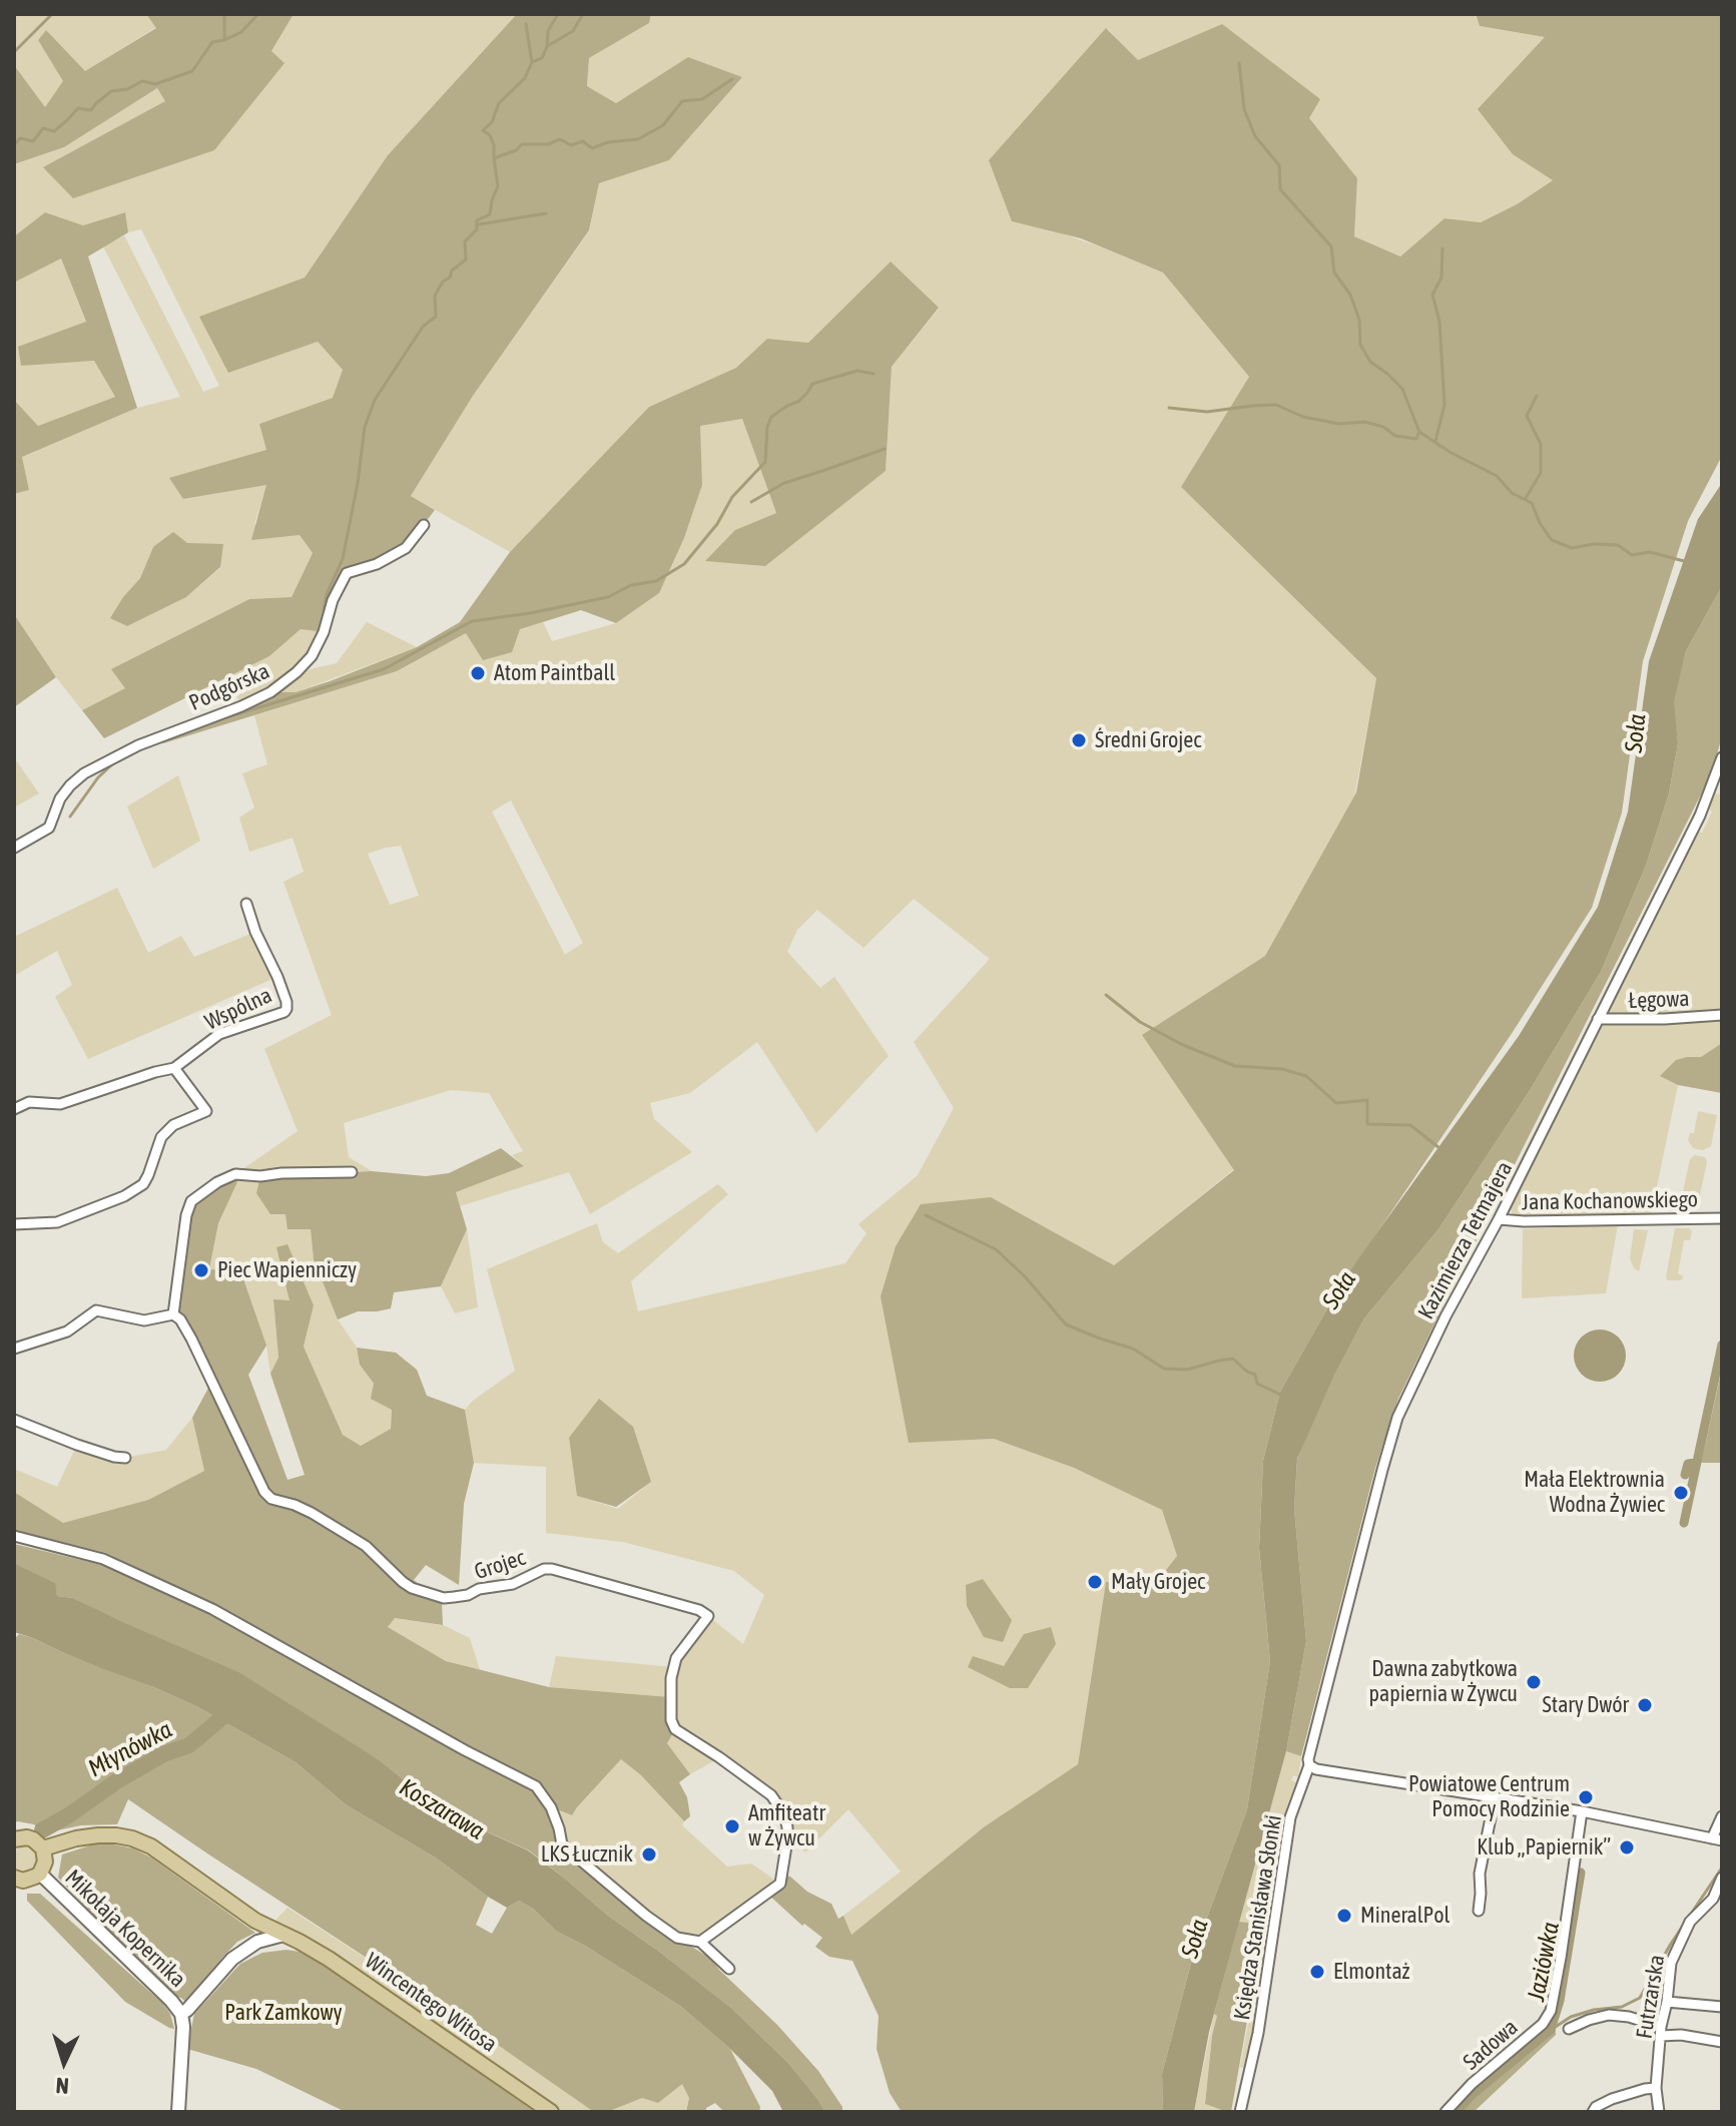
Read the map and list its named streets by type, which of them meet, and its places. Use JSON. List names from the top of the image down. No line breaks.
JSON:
{"streets":{"main road":["Wincentego Witosa"],"street":["Podgórska","Łęgowa","Wspólna","Jana Kochanowskiego","Kazimierza Tetmajera","Grojec","Księdza Stanisława Słonki","Mikołaja Kopernika","Futrzarska","Sadowa"]},"crossings":[["Łęgowa","Kazimierza Tetmajera"],["Jana Kochanowskiego","Kazimierza Tetmajera"],["Kazimierza Tetmajera","Księdza Stanisława Słonki"]],"water":["Soła","Młynówka","Koszarawa","Jaziówka"],"parks":["Park Zamkowy"],"places":["Atom Paintball","Średni Grojec","Piec Wapienniczy","Mała Elektrownia Wodna Żywiec","Mały Grojec","Dawna zabytkowa papiernia w Żywcu","Stary Dwór","Powiatowe Centrum Pomocy Rodzinie","Amfiteatr w Żywcu","Klub „Papiernik”","LKS Łucznik","MineralPol","Elmontaż"],"north":"bottom"}
